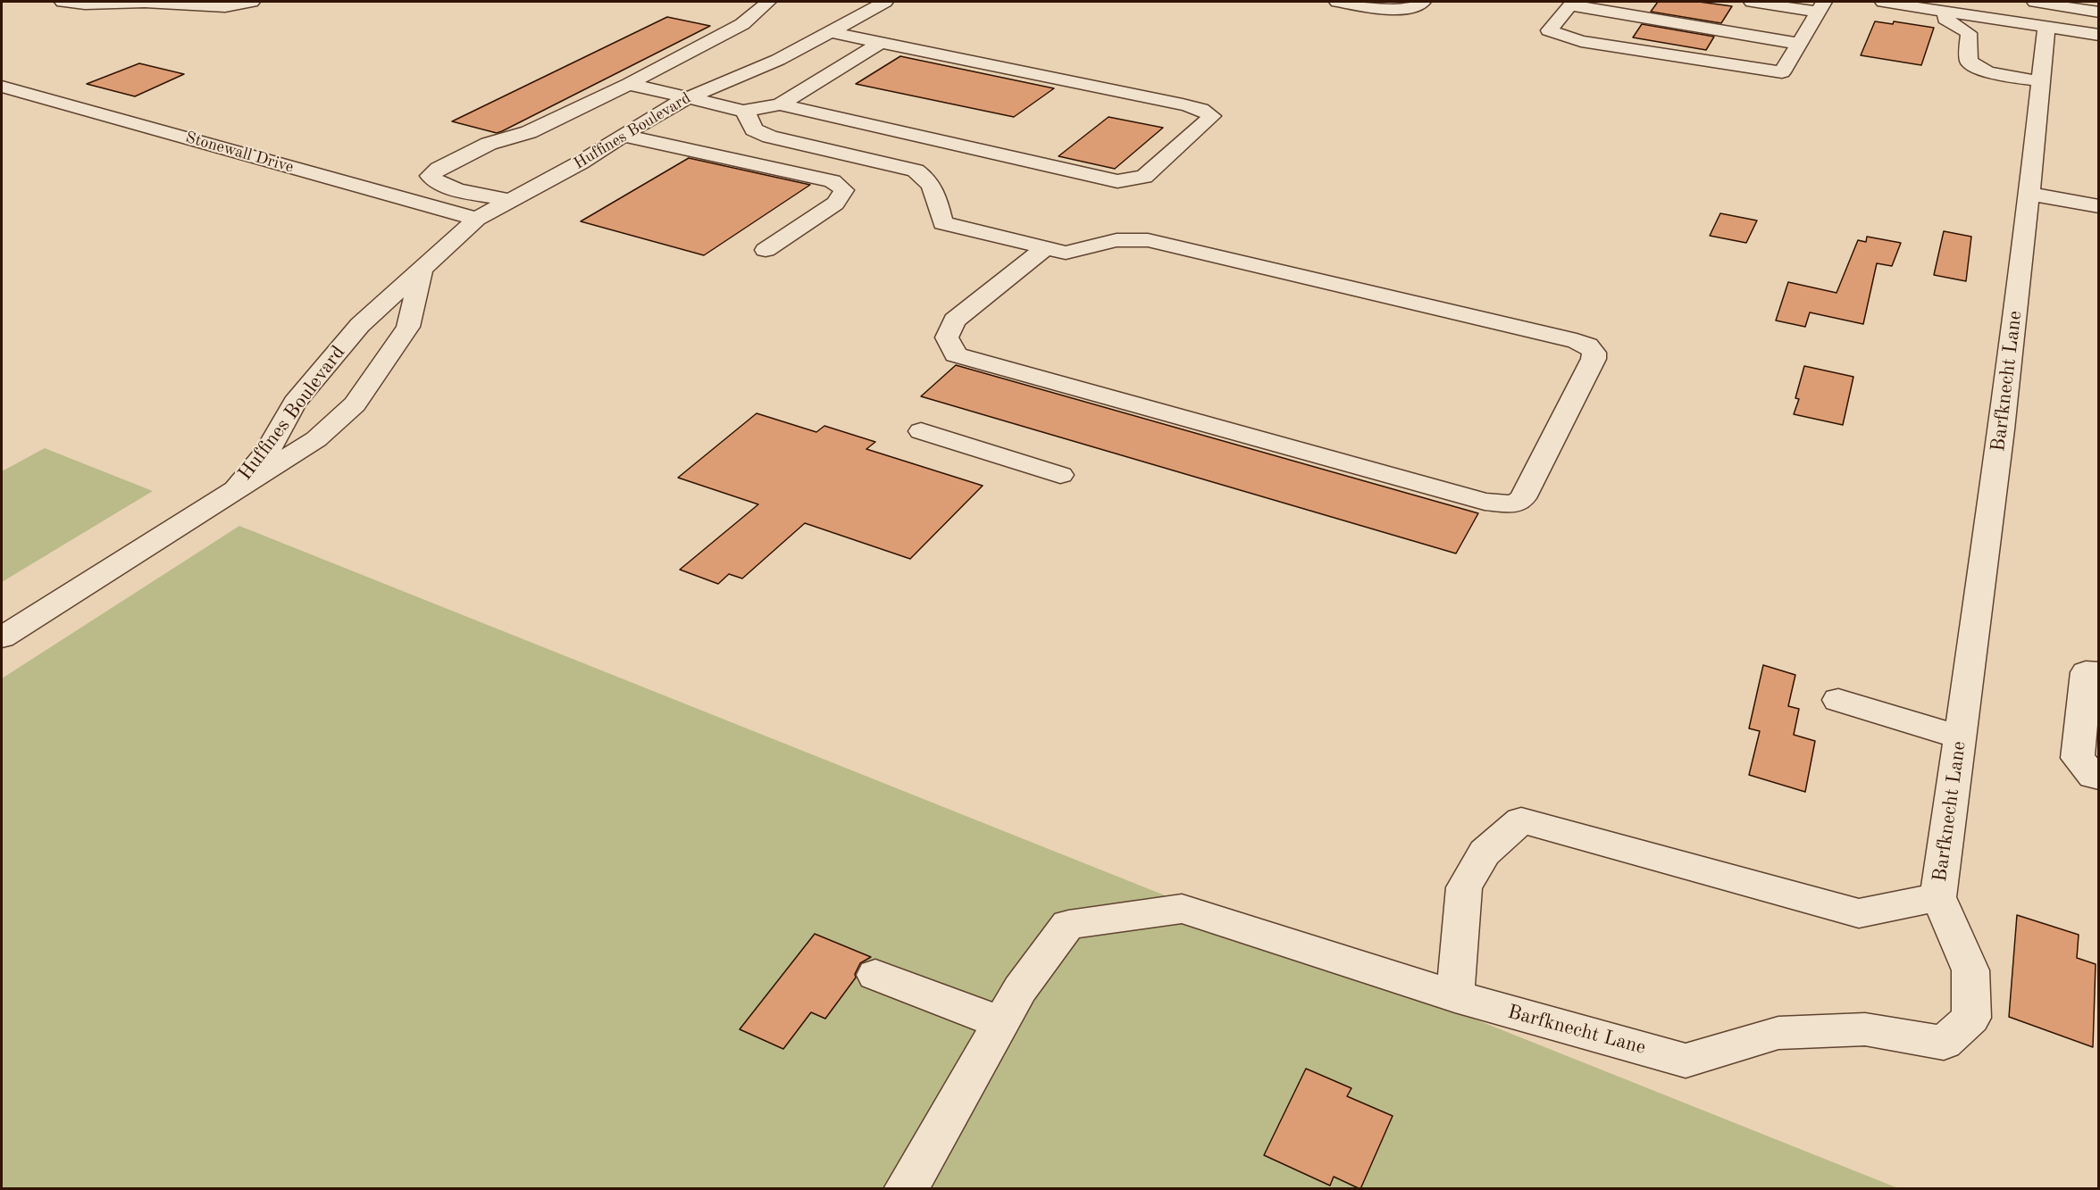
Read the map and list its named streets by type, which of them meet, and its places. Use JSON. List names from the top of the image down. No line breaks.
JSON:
{"streets":{"street":["Huffines Boulevard","Stonewall Drive","Barfknecht Lane"]},"crossings":[["Huffines Boulevard","Stonewall Drive"]]}
